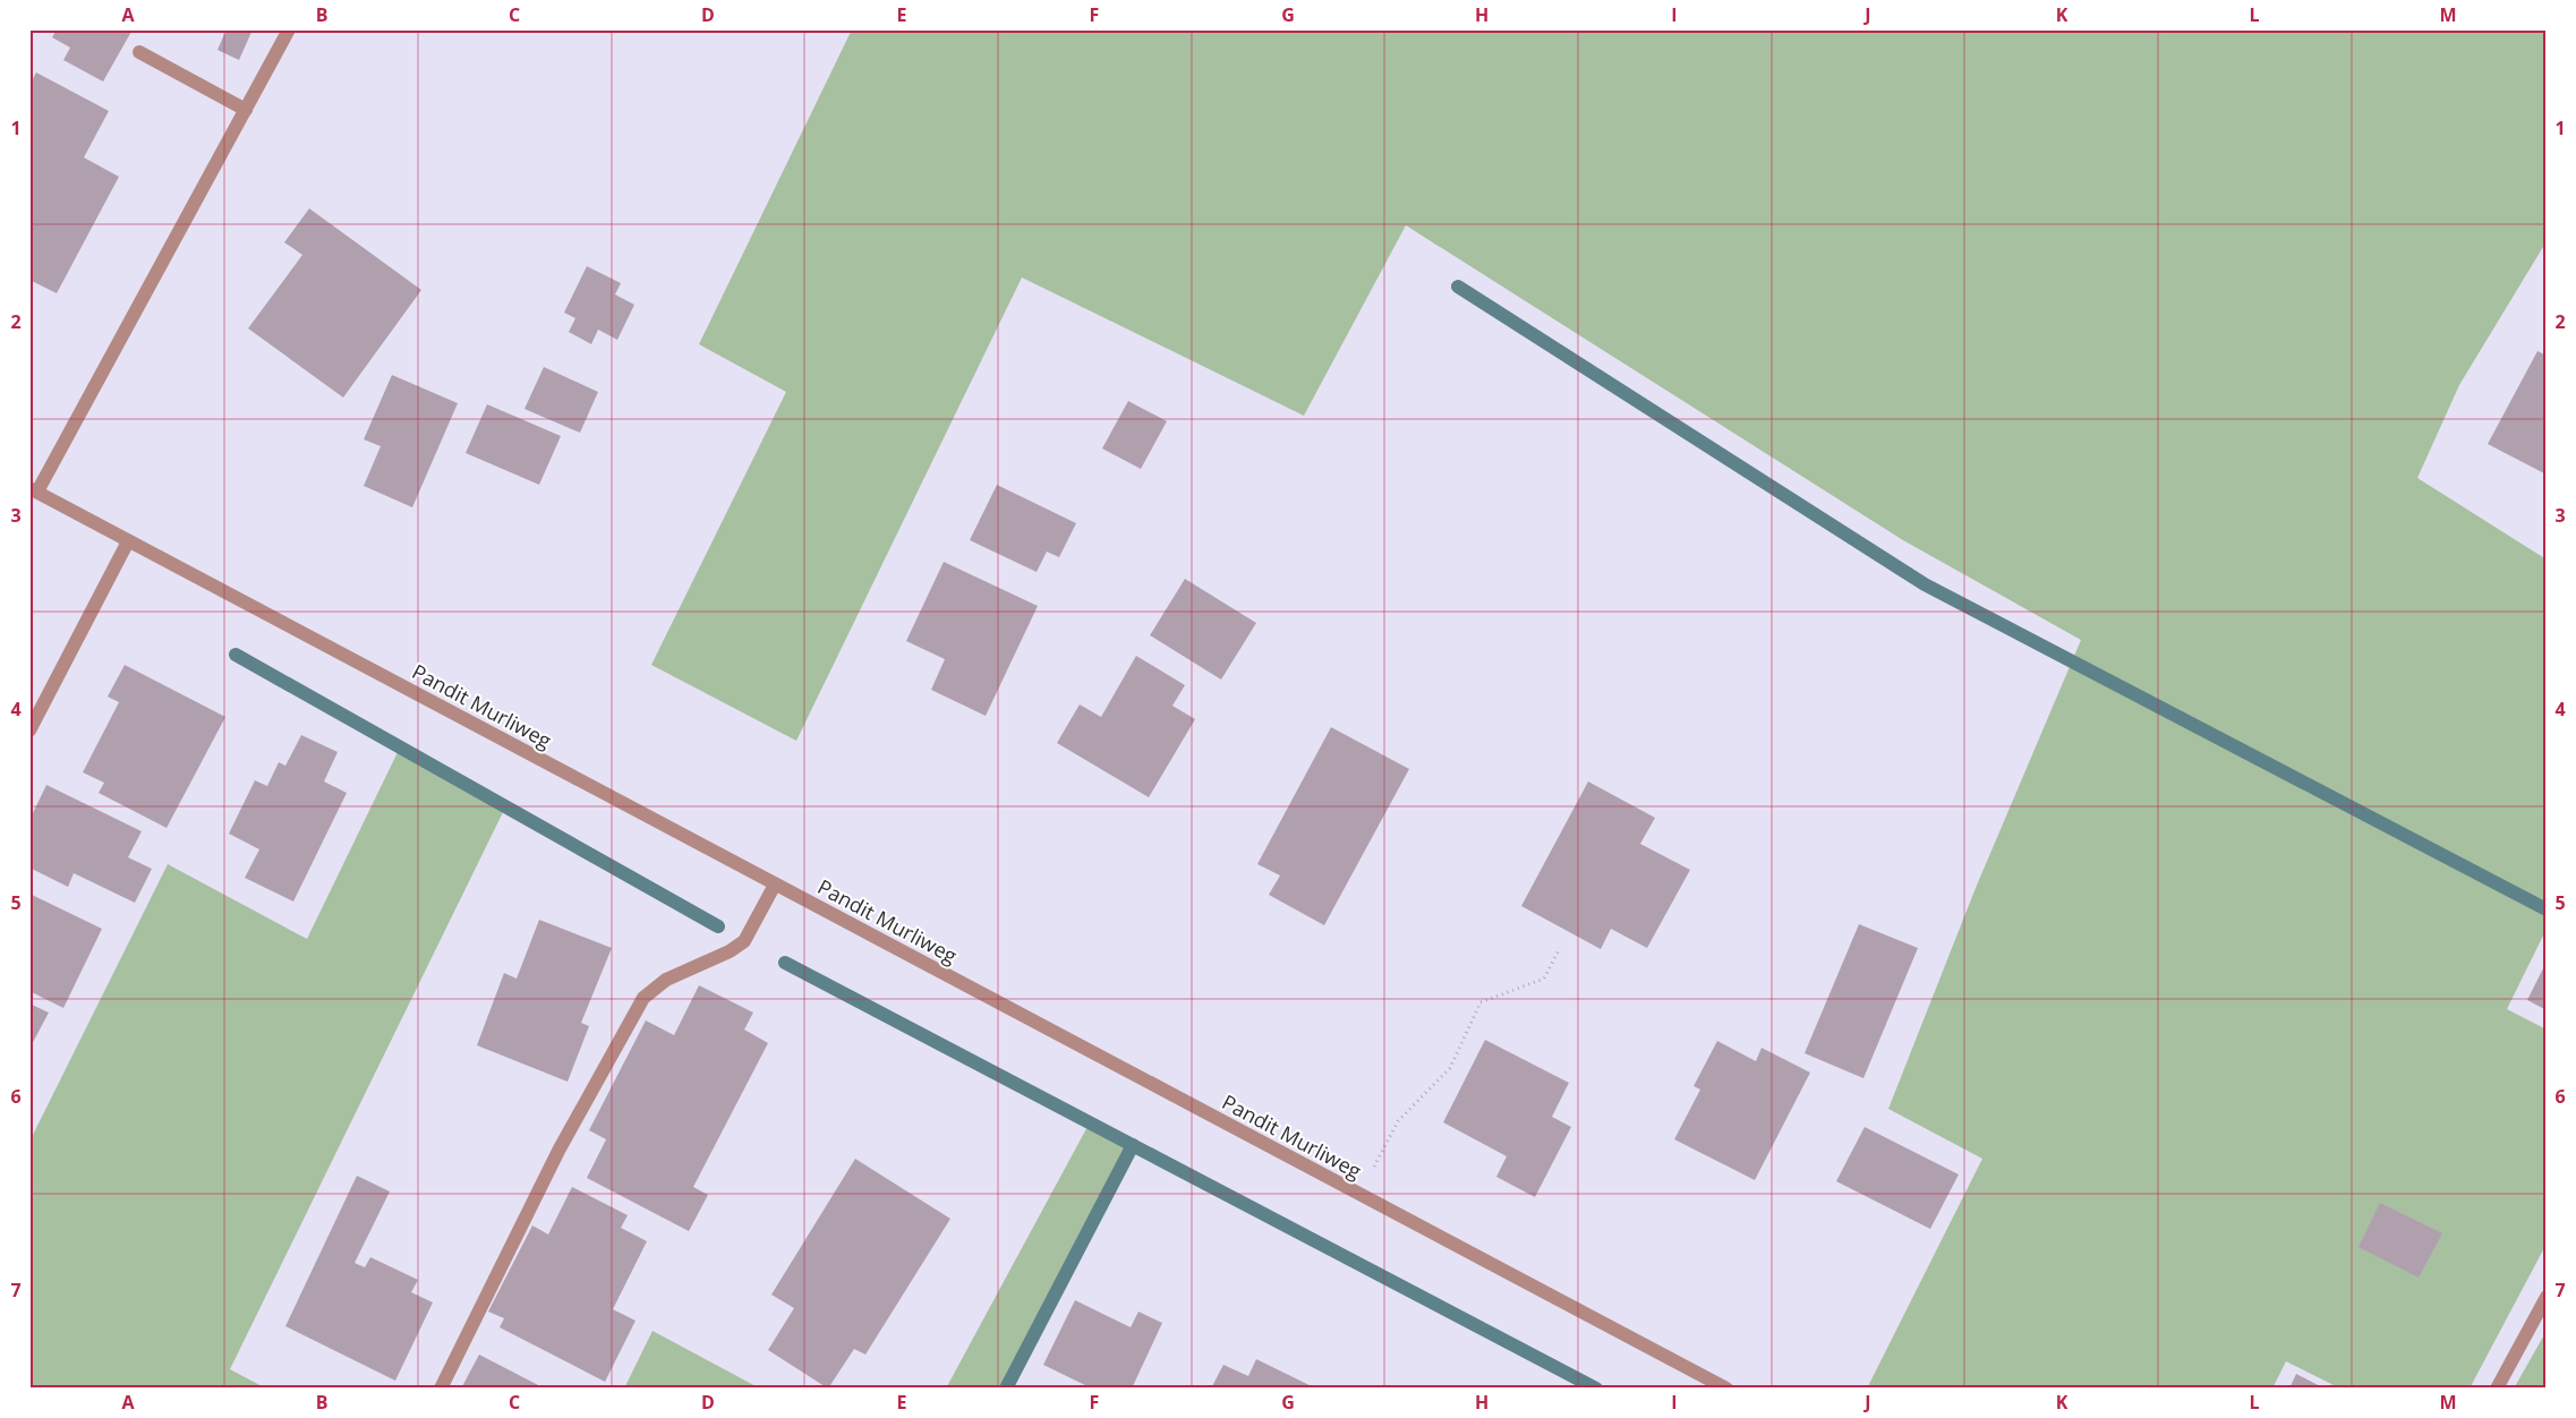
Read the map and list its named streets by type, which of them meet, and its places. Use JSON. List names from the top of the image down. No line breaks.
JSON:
{"streets":{"street":["Pandit Murliweg"]},"grid":{"columns":["A","B","C","D","E","F","G","H","I","J","K","L","M"],"rows":["1","2","3","4","5","6","7"]}}
